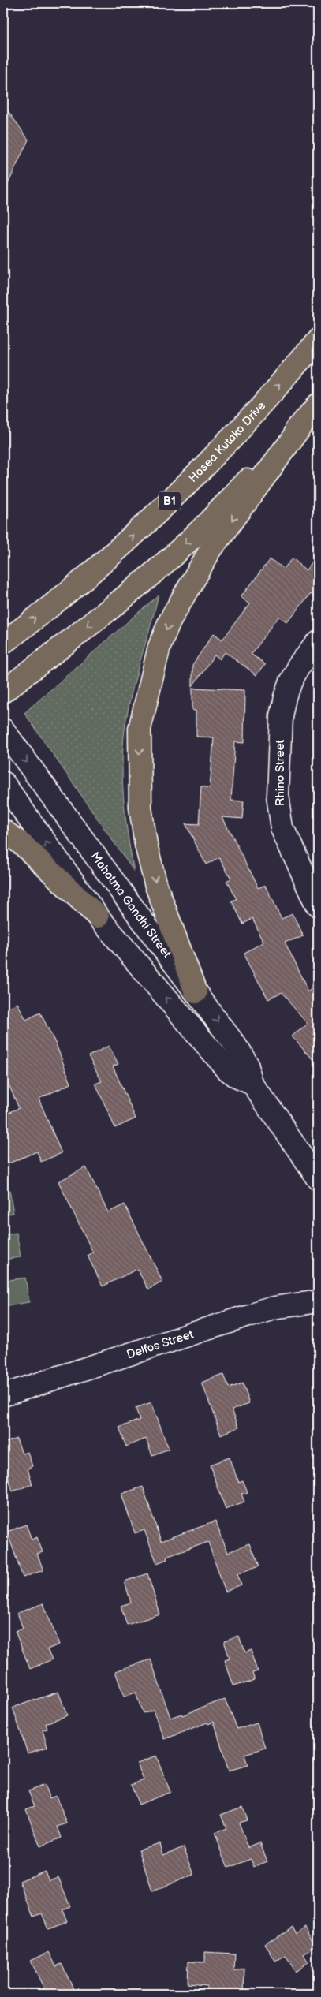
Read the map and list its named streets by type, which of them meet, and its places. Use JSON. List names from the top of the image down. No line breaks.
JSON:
{"streets":{"main road":["Hosea Kutako Drive","B1"],"street":["Rhino Street","Mahatma Gandhi Street","Delfos Street"]}}
